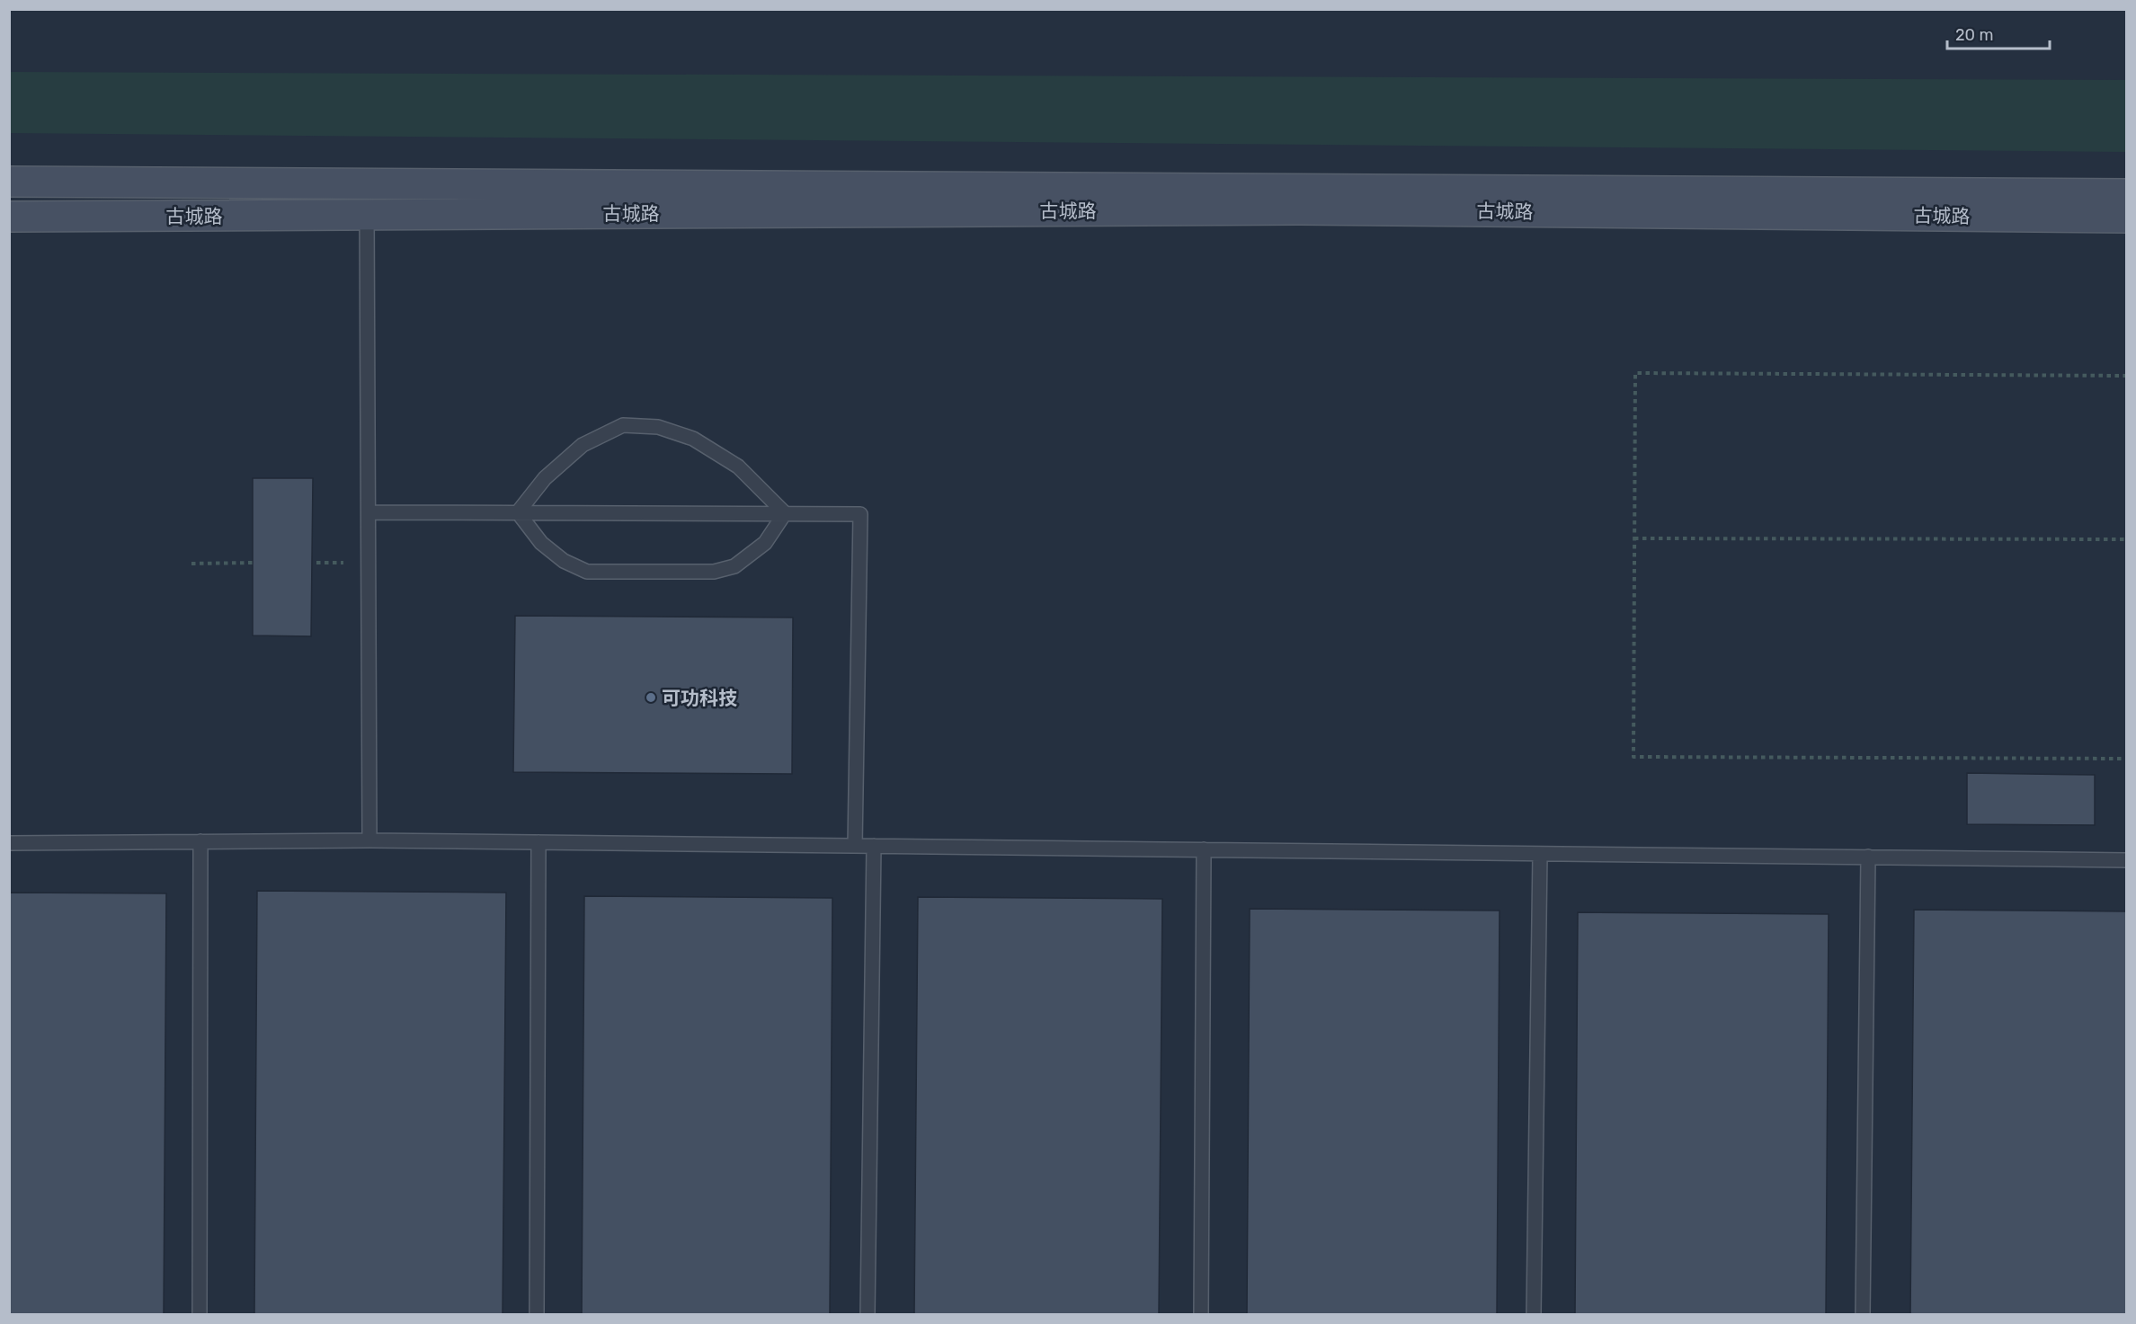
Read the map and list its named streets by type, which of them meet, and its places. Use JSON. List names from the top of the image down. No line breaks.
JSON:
{"streets":{"main road":["古城路"]},"places":["可功科技"],"scale_bar":"20 m"}
